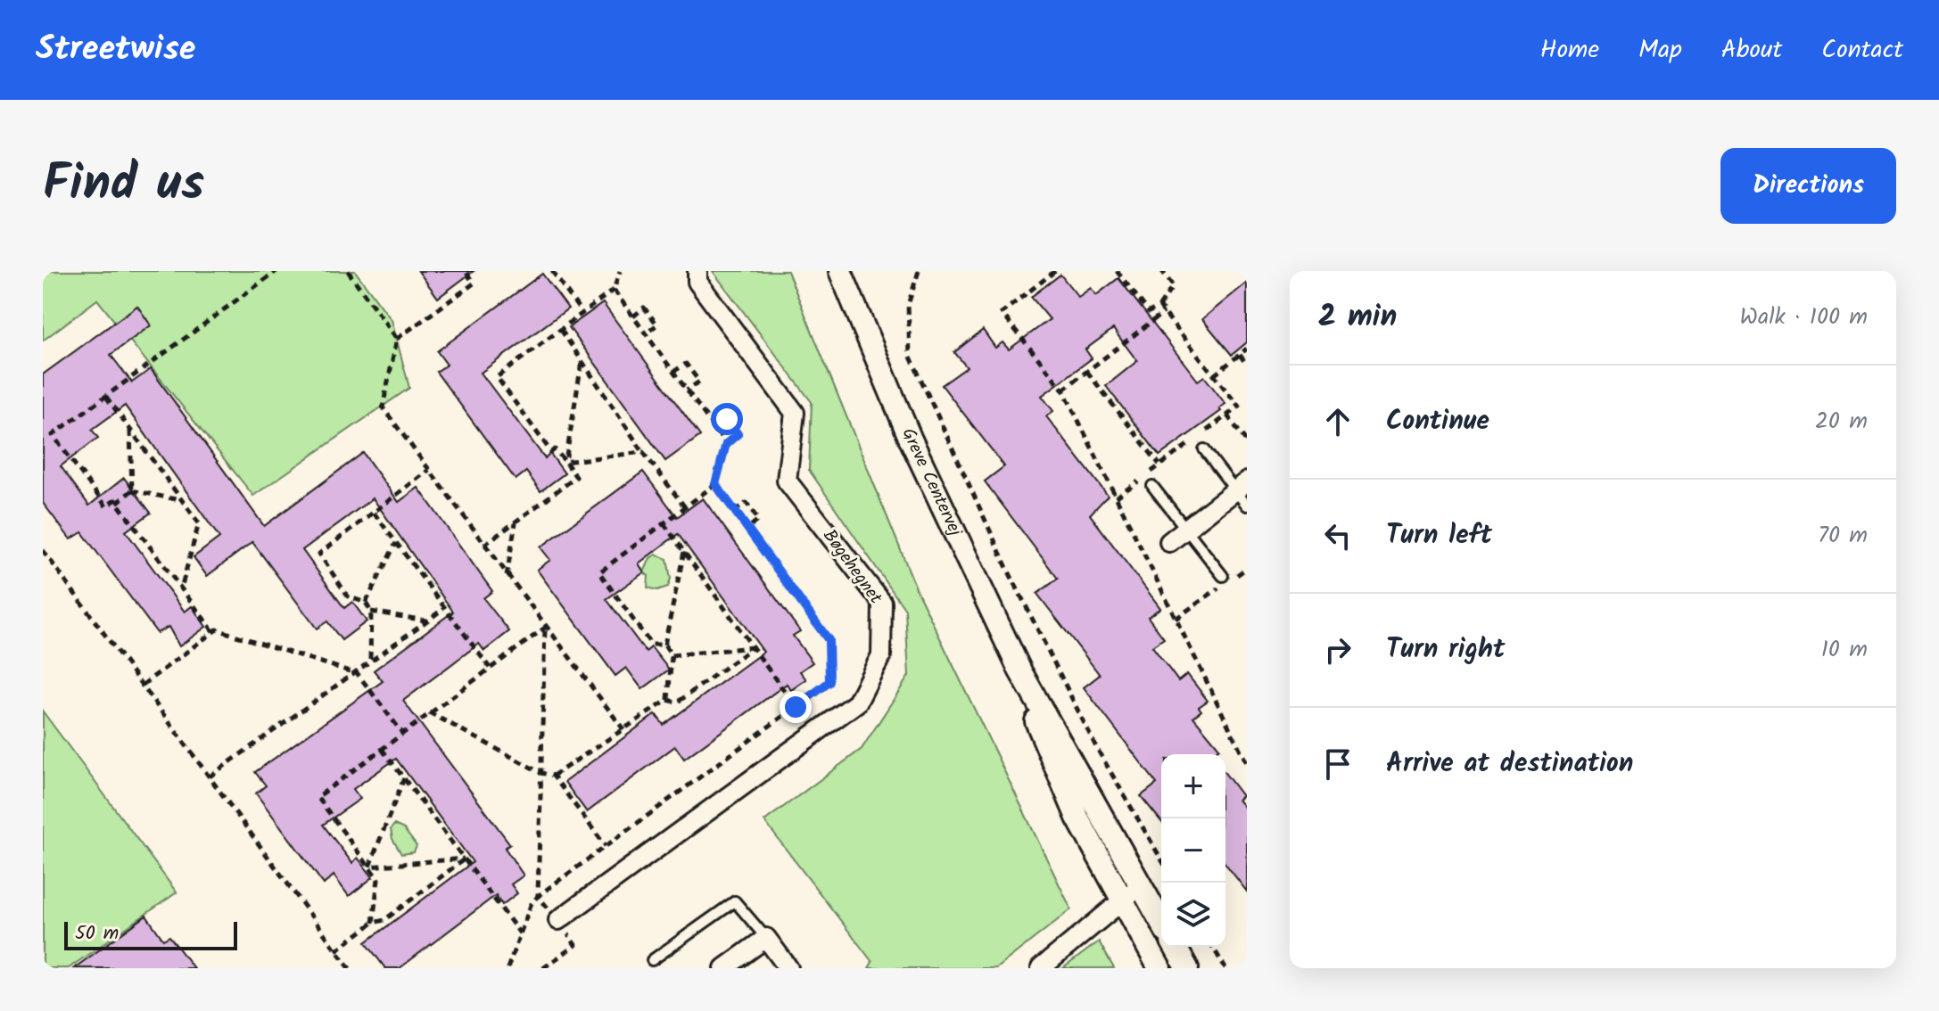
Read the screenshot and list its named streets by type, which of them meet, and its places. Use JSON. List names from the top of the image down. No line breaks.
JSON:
{"streets":{"street":["Greve Centervej","Bøgehegnet"]},"scale_bar":"50 m","page":{"header":"Streetwise","nav":["Home","Map","About","Contact"],"title":"Find us","buttons":"Directions","heading":["2 min","Walk · 100 m"],"list":[["Continue","20 m"],["Turn left","70 m"],["Turn right","10 m"],"Arrive at destination"],"map_buttons":["+","−"],"scale":"50 m"}}
